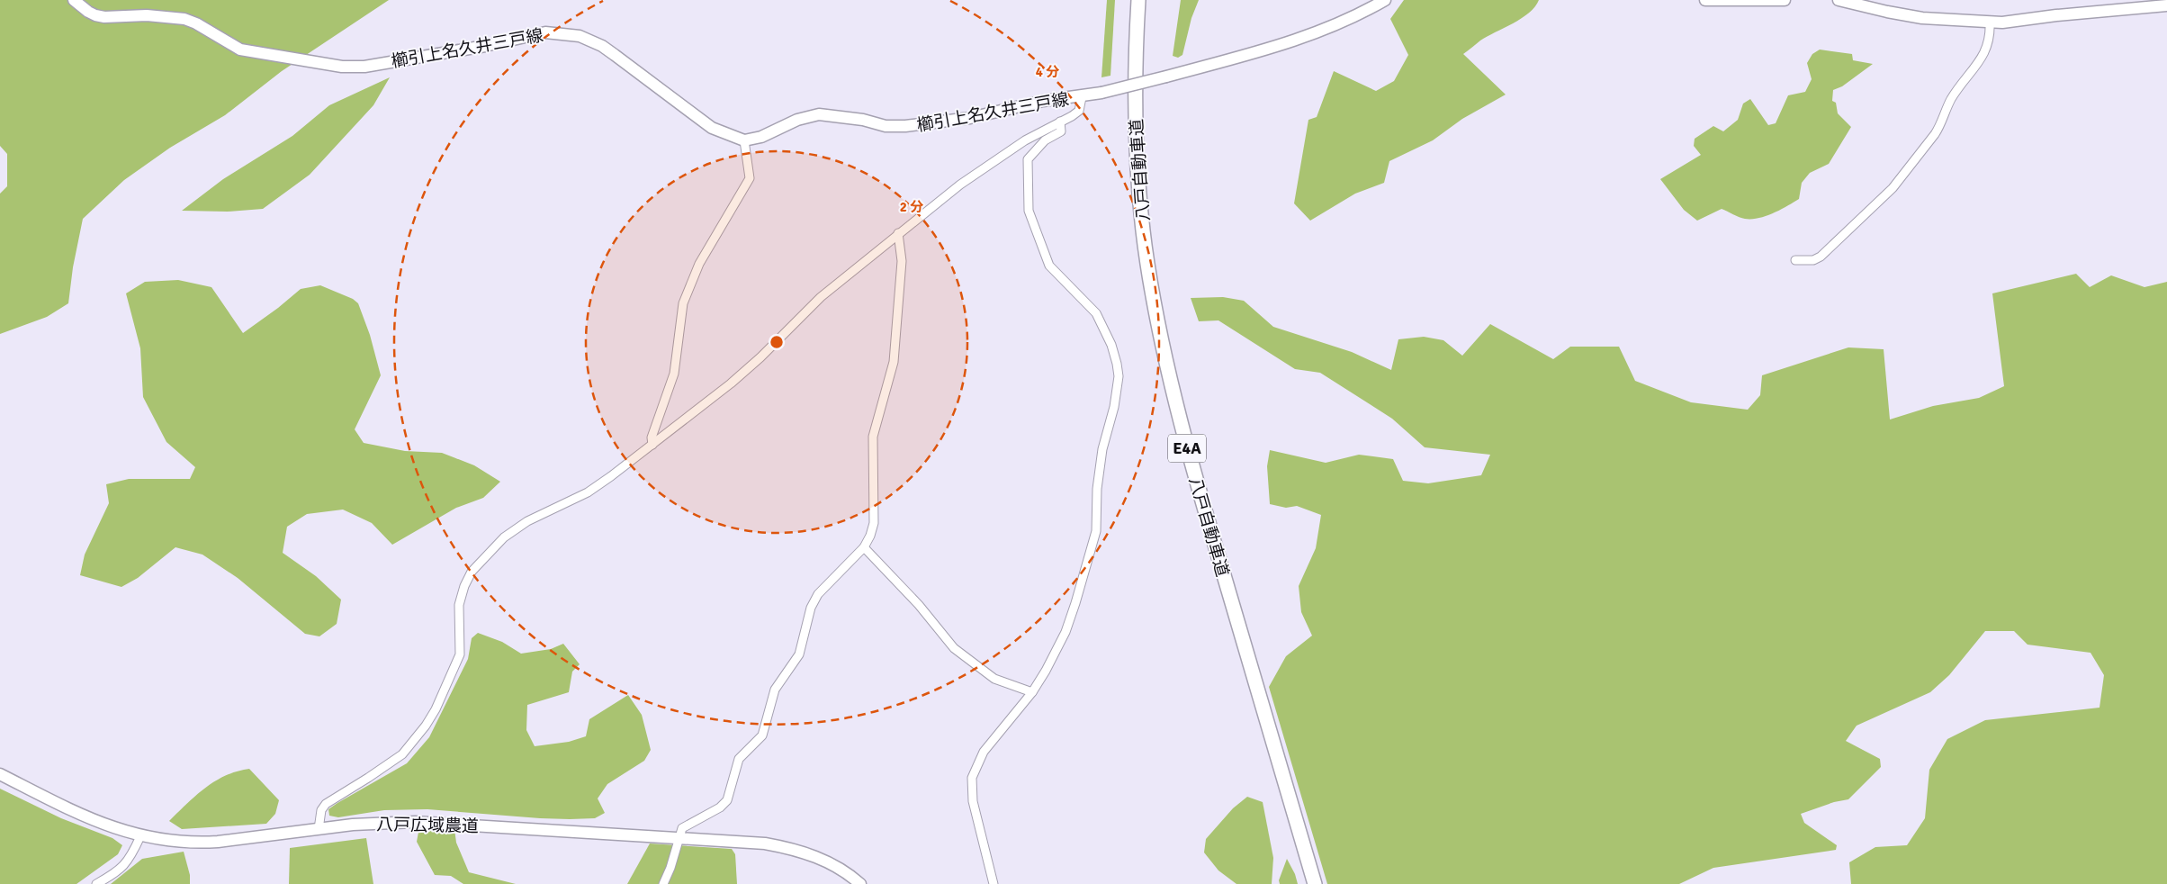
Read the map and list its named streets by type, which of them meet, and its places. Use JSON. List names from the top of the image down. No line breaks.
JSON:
{"streets":{"highway":["八戸自動車道","E4A"],"main road":["櫛引上名久井三戸線","八戸広域農道"]},"rings":["4 分","2 分"]}
